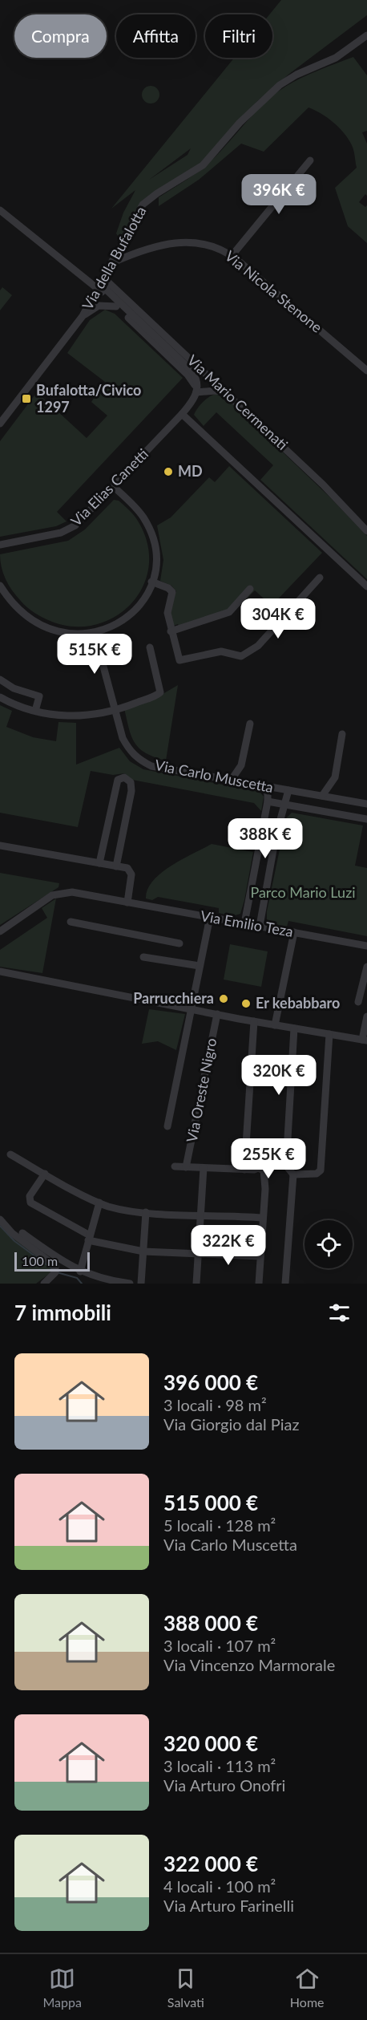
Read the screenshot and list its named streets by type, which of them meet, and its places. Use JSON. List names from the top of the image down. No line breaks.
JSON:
{"streets":{"street":["Via della Bufalotta","Via Nicola Stenone","Via Mario Cermenati","Via Elias Canetti","Via Carlo Muscetta","Via Emilio Teza","Via Oreste Nigro"]},"crossings":[["Via della Bufalotta","Via Nicola Stenone"],["Via della Bufalotta","Via Mario Cermenati"]],"parks":["Parco Mario Luzi"],"places":{"transit":["Bufalotta/Civico 1297"],"other":["MD","Parrucchiera","Er kebabbaro"]},"scale_bar":"100 m","page":{"chip":["Compra","Affitta","Filtri"],"price":["396K €","304K €","515K €","388K €","320K €","255K €","322K €"],"scale":"100 m","heading":"7 immobili","list":[{"name":"396 000 €","note":"3 locali · 98 m² · Via Giorgio dal Piaz"},{"name":"515 000 €","note":"5 locali · 128 m² · Via Carlo Muscetta"},{"name":"388 000 €","note":"3 locali · 107 m² · Via Vincenzo Marmorale"},{"name":"320 000 €","note":"3 locali · 113 m² · Via Arturo Onofri"},{"name":"322 000 €","note":"4 locali · 100 m² · Via Arturo Farinelli"}],"tabs":["Mappa","Salvati","Home"]}}
